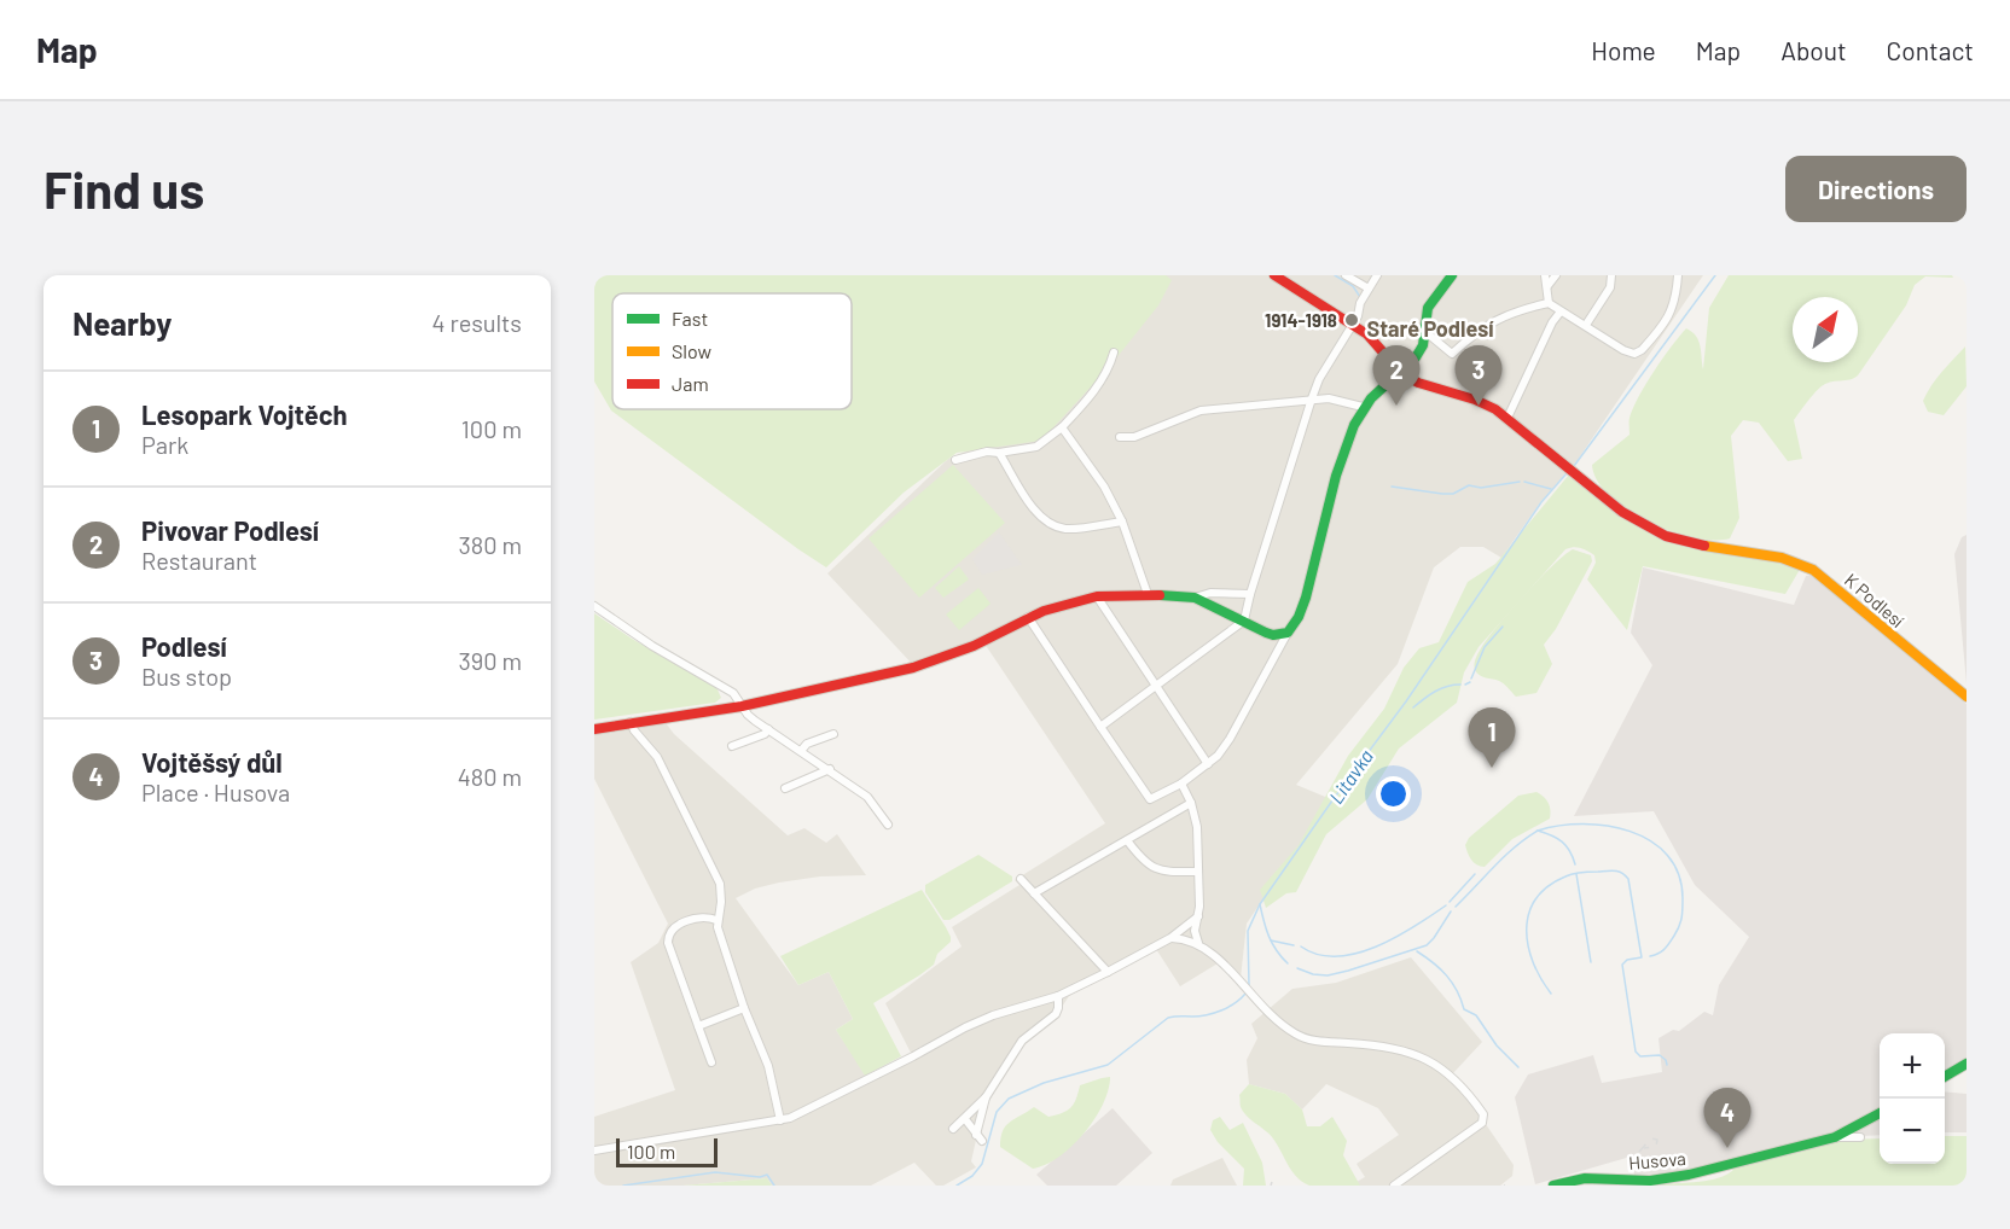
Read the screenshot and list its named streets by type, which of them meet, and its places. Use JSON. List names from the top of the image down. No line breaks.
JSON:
{"streets":{"street":["K Podlesí","Husova"]},"districts":["Staré Podlesí"],"water":["Litavka"],"places":["1914-1918"],"legend":["Fast","Slow","Jam"],"scale_bar":"100 m","north":"top right","page":{"header":"Map","nav":["Home","Map","About","Contact"],"buttons":"Directions","title":"Find us","heading":["Nearby","4 results"],"pins":["2","3","1","4"],"list":[{"mark":"1","name":"Lesopark Vojtěch","note":"Park","value":"100 m"},{"mark":"2","name":"Pivovar Podlesí","note":"Restaurant","value":"380 m"},{"mark":"3","name":"Podlesí","note":"Bus stop","value":"390 m"},{"mark":"4","name":"Vojtěšsý důl","note":"Place · Husova","value":"480 m"}],"map_buttons":["+","−"],"scale":"100 m"}}
